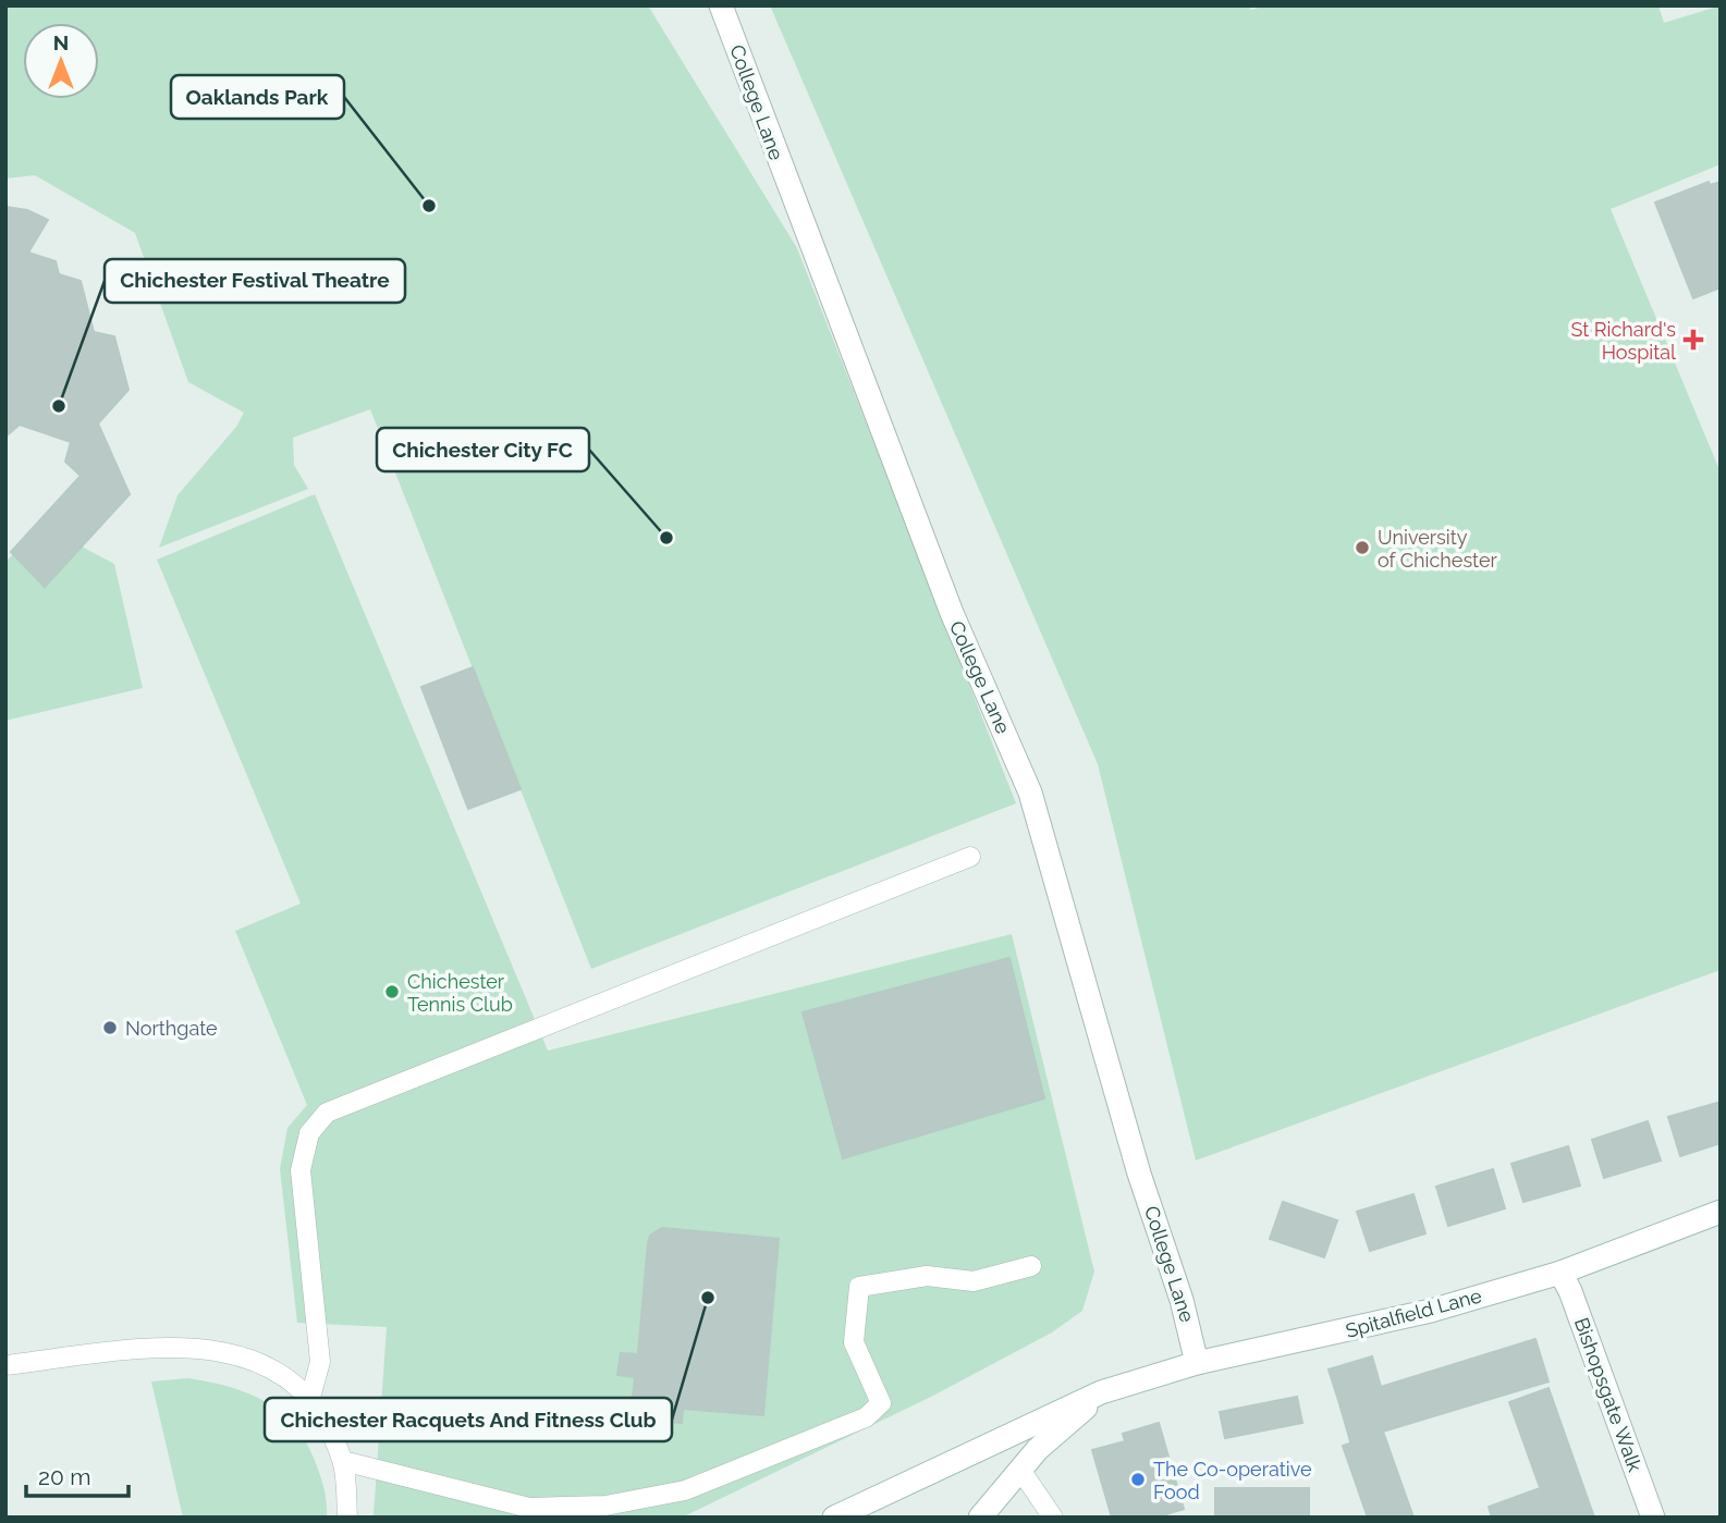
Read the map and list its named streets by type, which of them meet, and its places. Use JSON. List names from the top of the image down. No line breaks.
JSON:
{"streets":{"street":["College Lane","Spitalfield Lane","Bishopsgate Walk"]},"crossings":[["College Lane","Spitalfield Lane"],["Spitalfield Lane","Bishopsgate Walk"]],"places":{"other":["Oaklands Park","Chichester Festival Theatre","Chichester City FC","University of Chichester","Chichester Tennis Club","Northgate","Chichester Racquets And Fitness Club","The Co-operative Food"],"health":["St Richard's Hospital"]},"scale_bar":"20 m","north":"top"}
